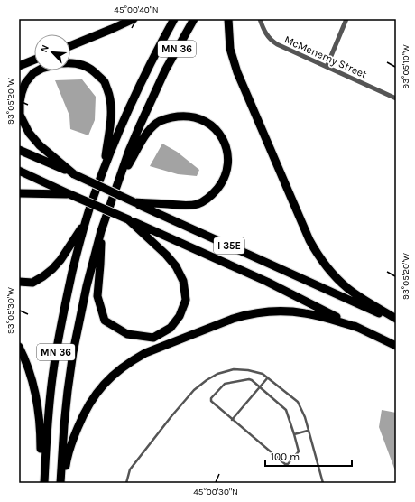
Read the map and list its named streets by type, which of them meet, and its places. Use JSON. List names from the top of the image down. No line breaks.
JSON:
{"streets":{"highway":["MN 36","I 35E"],"street":["McMenemy Street"]},"scale_bar":"100 m","north":"top left","coordinates":["45°00'40\"N","93°05'10\"W","93°05'20\"W","93°05'30\"W","45°00'30\"N"]}
